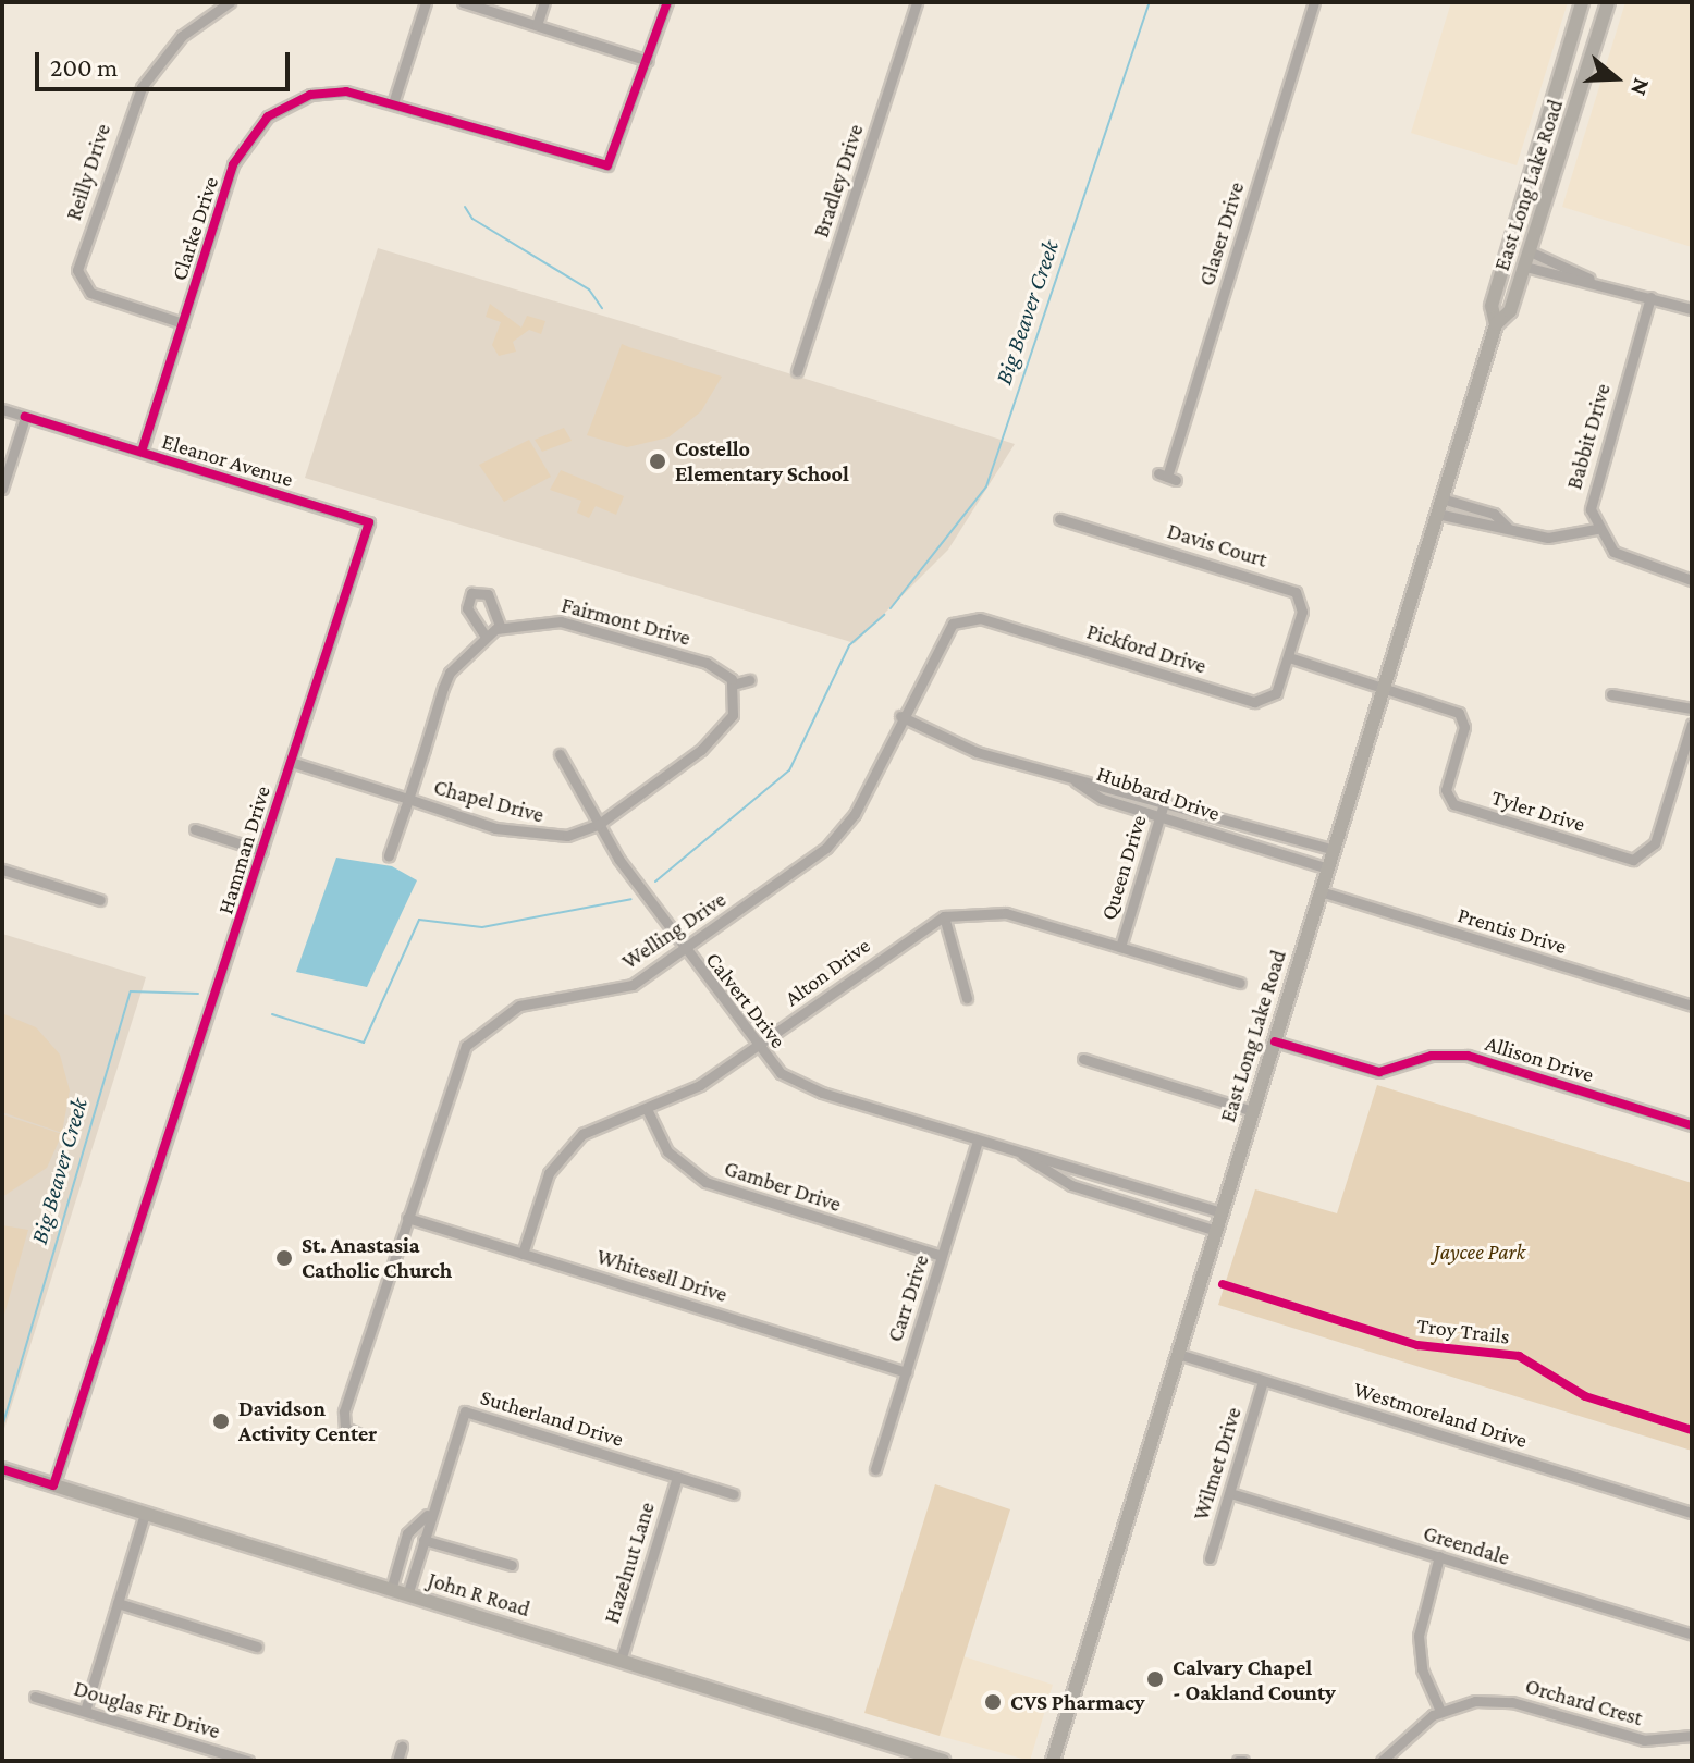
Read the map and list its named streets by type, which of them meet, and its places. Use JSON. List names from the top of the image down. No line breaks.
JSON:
{"streets":{"main road":["East Long Lake Road","John R Road"],"street":["Reilly Drive","Bradley Drive","Clarke Drive","Glaser Drive","Babbit Drive","Eleanor Avenue","Davis Court","Fairmont Drive","Pickford Drive","Hubbard Drive","Chapel Drive","Tyler Drive","Hamman Drive","Queen Drive","Welling Drive","Prentis Drive","Alton Drive","Calvert Drive","Allison Drive","Gamber Drive","Whitesell Drive","Carr Drive","Westmoreland Drive","Sutherland Drive","Wilmet Drive","Greendale","Hazelnut Lane","Orchard Crest","Douglas Fir Drive"],"cycle path":["Troy Trails"]},"crossings":[["Reilly Drive","Clarke Drive"],["East Long Lake Road","Hubbard Drive"],["East Long Lake Road","Tyler Drive"],["East Long Lake Road","Prentis Drive"],["East Long Lake Road","Calvert Drive"],["East Long Lake Road","Allison Drive"],["East Long Lake Road","Westmoreland Drive"],["Clarke Drive","Eleanor Avenue"],["Eleanor Avenue","Hamman Drive"],["Davis Court","Pickford Drive"],["Fairmont Drive","Chapel Drive"],["Pickford Drive","Welling Drive"],["Hubbard Drive","Queen Drive"],["Hubbard Drive","Welling Drive"],["Chapel Drive","Hamman Drive"],["Chapel Drive","Calvert Drive"],["Hamman Drive","John R Road"],["Queen Drive","Alton Drive"],["Welling Drive","Calvert Drive"],["Welling Drive","Whitesell Drive"],["Alton Drive","Calvert Drive"],["Alton Drive","Gamber Drive"],["Alton Drive","Whitesell Drive"],["Calvert Drive","Carr Drive"],["Gamber Drive","Carr Drive"],["Whitesell Drive","Carr Drive"],["Westmoreland Drive","Wilmet Drive"],["Sutherland Drive","Hazelnut Lane"],["Sutherland Drive","John R Road"],["Wilmet Drive","Greendale"],["Hazelnut Lane","John R Road"]],"water":["Big Beaver Creek"],"parks":["Jaycee Park"],"places":["Costello Elementary School","St. Anastasia Catholic Church","Davidson Activity Center","Calvary Chapel - Oakland County","CVS Pharmacy"],"scale_bar":"200 m","north":"right"}
